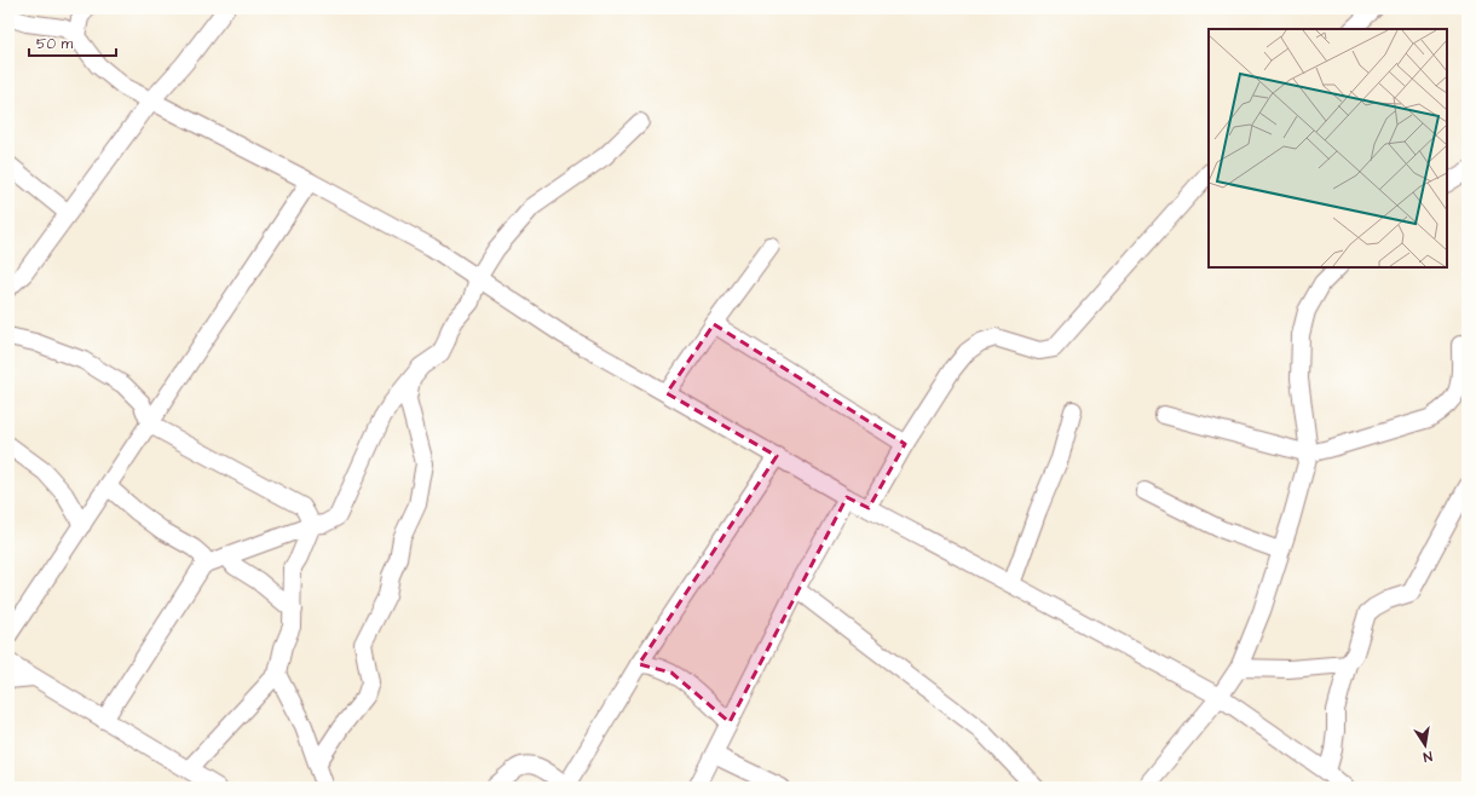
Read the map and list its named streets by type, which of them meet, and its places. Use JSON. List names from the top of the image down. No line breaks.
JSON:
{"scale_bar":"50 m","north":"bottom"}
